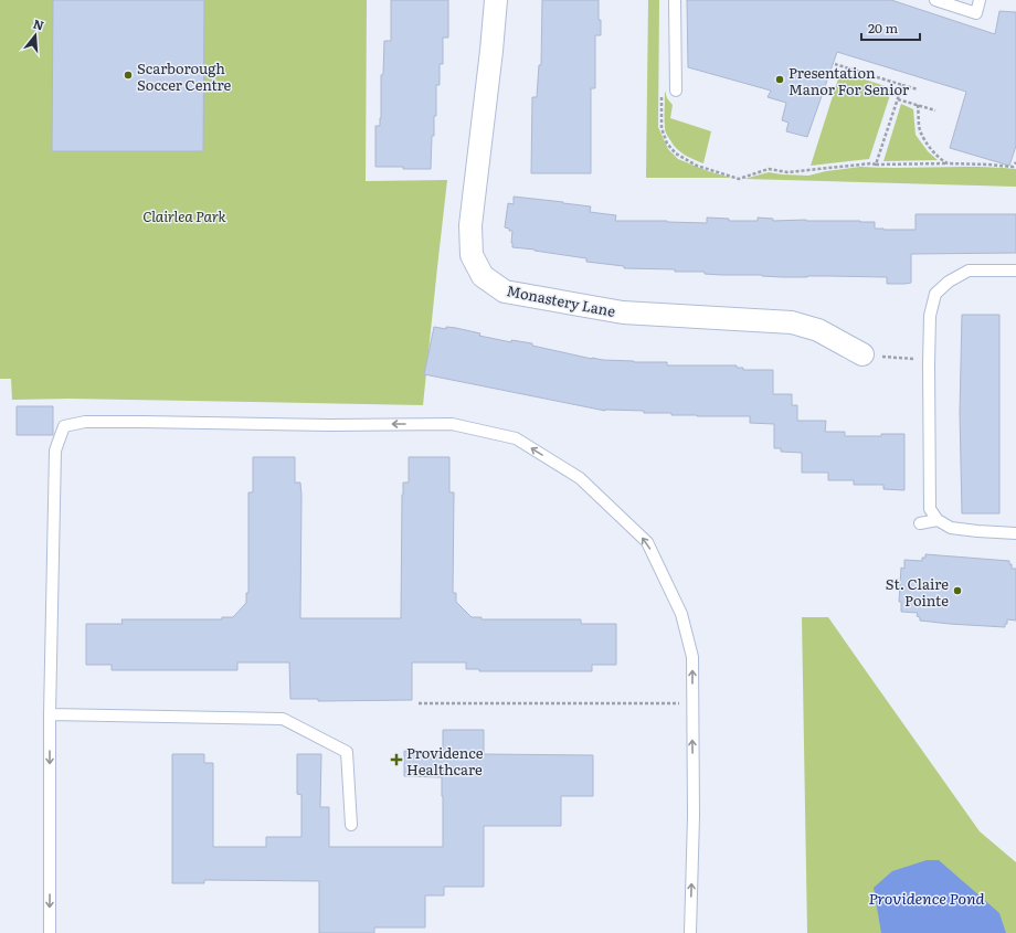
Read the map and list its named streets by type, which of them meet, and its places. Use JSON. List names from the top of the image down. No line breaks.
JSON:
{"streets":{"street":["Monastery Lane"]},"water":["Providence Pond"],"parks":["Clairlea Park"],"places":{"other":["Scarborough Soccer Centre","Presentation Manor For Senior","St. Claire Pointe"],"health":["Providence Healthcare"]},"scale_bar":"20 m","north":"top"}
